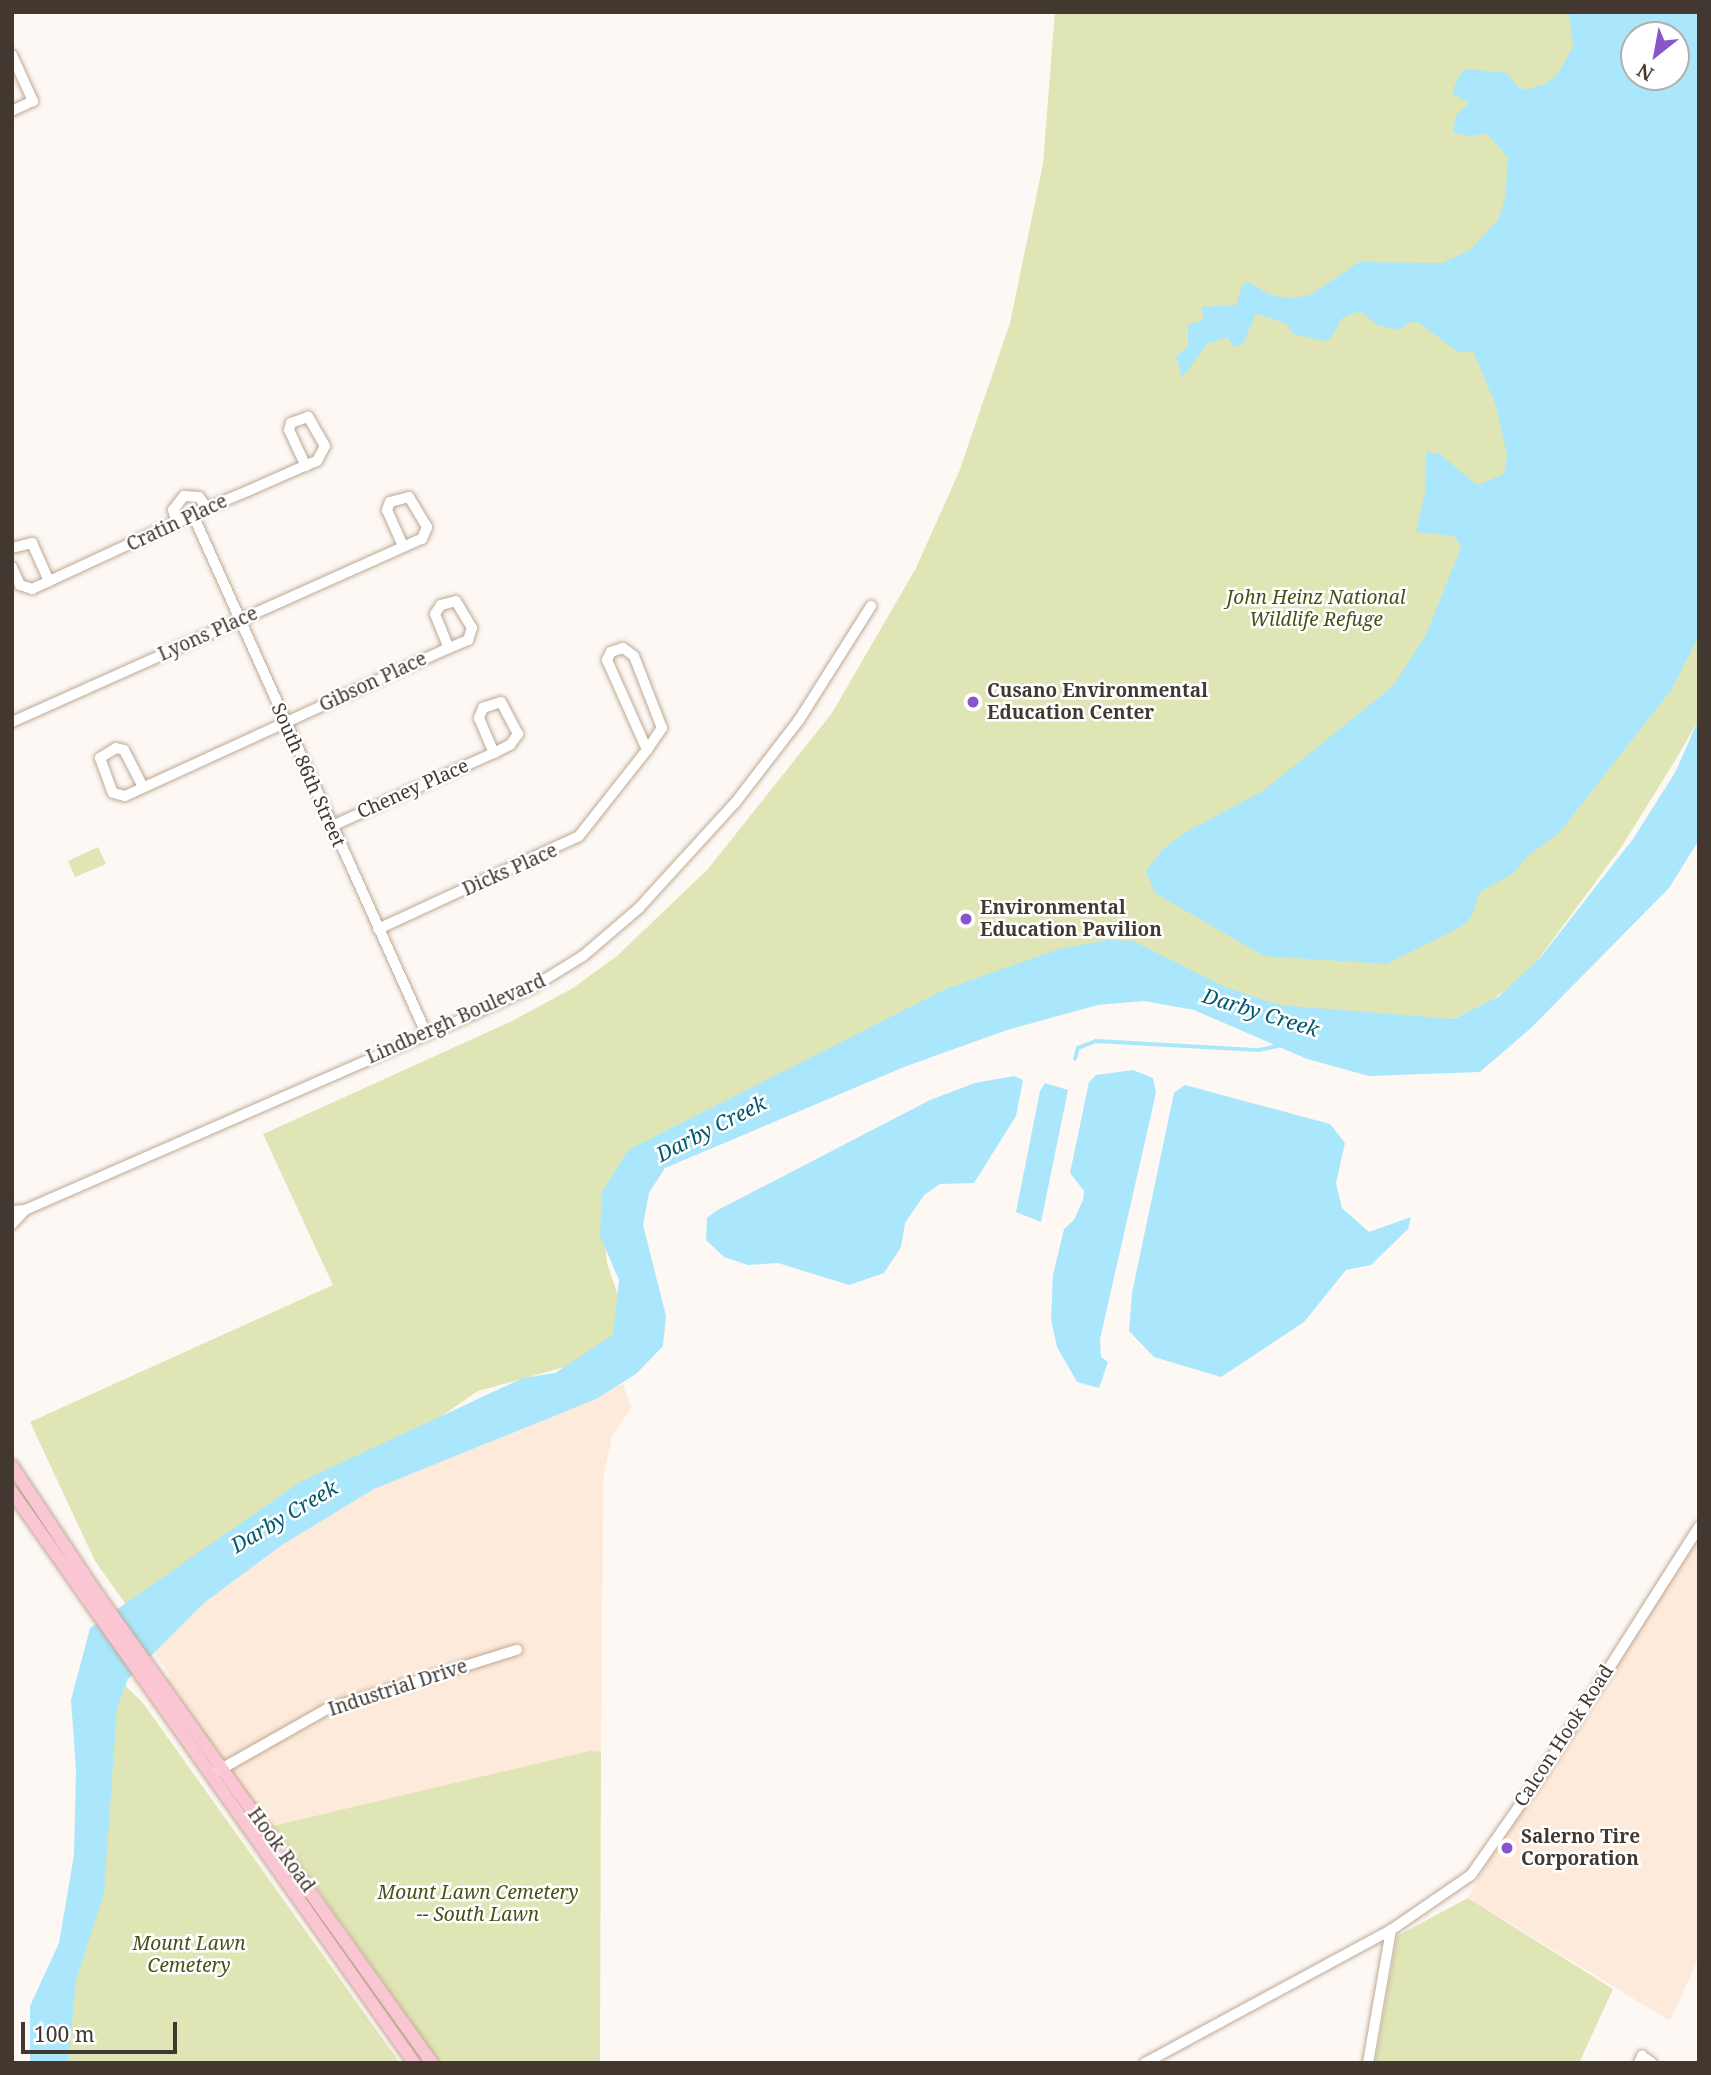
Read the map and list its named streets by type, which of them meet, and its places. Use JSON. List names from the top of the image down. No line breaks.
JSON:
{"streets":{"main road":["Hook Road"],"street":["Cratin Place","Lyons Place","Gibson Place","South 86th Street","Cheney Place","Dicks Place","Lindbergh Boulevard","Industrial Drive","Calcon Hook Road"]},"crossings":[["Cratin Place","South 86th Street"],["Lyons Place","South 86th Street"],["Gibson Place","South 86th Street"],["South 86th Street","Cheney Place"],["South 86th Street","Dicks Place"],["South 86th Street","Lindbergh Boulevard"],["Industrial Drive","Hook Road"]],"water":["Darby Creek"],"parks":["John Heinz National Wildlife Refuge","Mount Lawn Cemetery -- South Lawn","Mount Lawn Cemetery"],"places":["Cusano Environmental Education Center","Environmental Education Pavilion","Salerno Tire Corporation"],"scale_bar":"100 m","north":"bottom left"}
